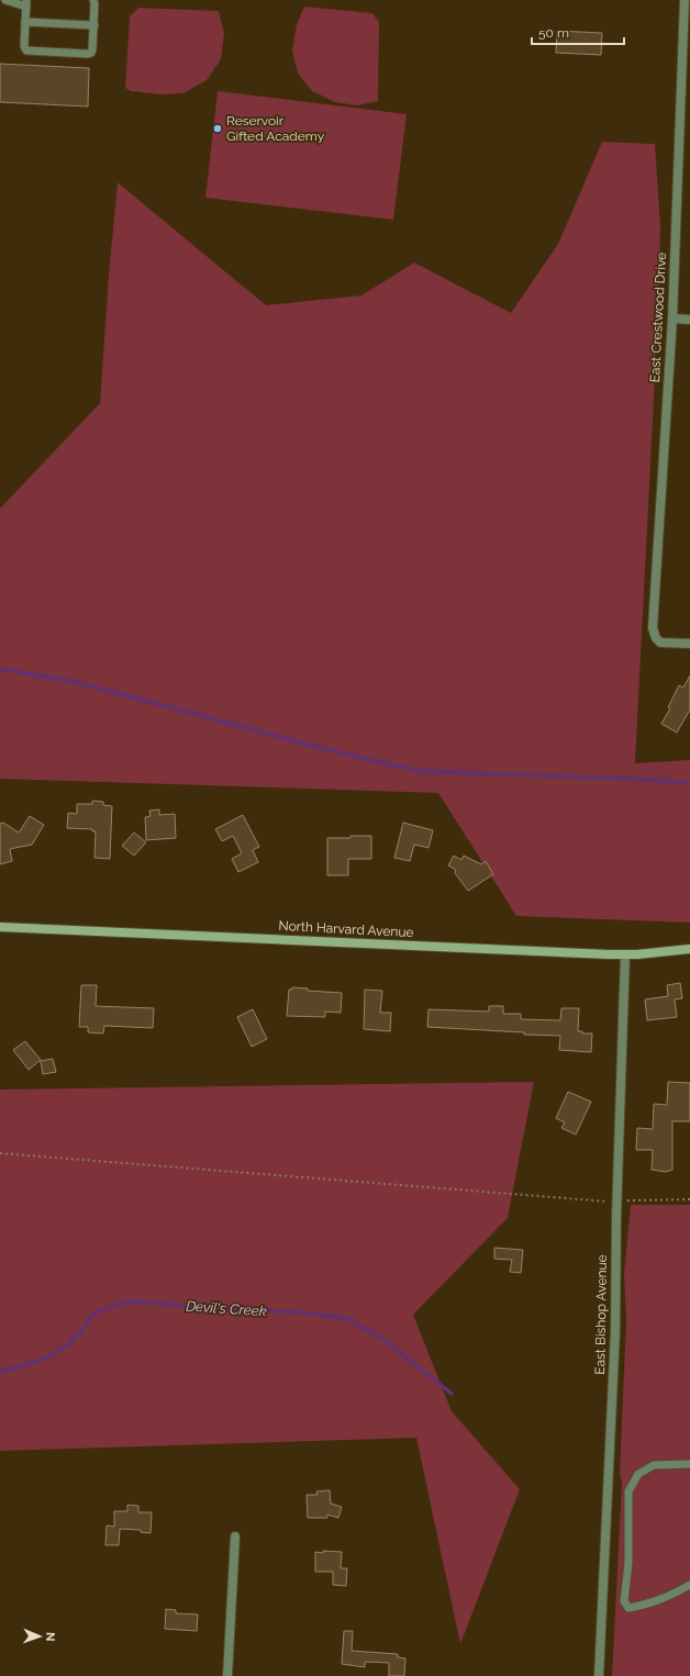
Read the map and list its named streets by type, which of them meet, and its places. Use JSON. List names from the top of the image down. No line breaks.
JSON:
{"streets":{"street":["East Crestwood Drive","North Harvard Avenue","East Bishop Avenue"]},"crossings":[["North Harvard Avenue","East Bishop Avenue"]],"water":["Devil's Creek"],"places":["Reservoir Gifted Academy"],"scale_bar":"50 m","north":"right"}
